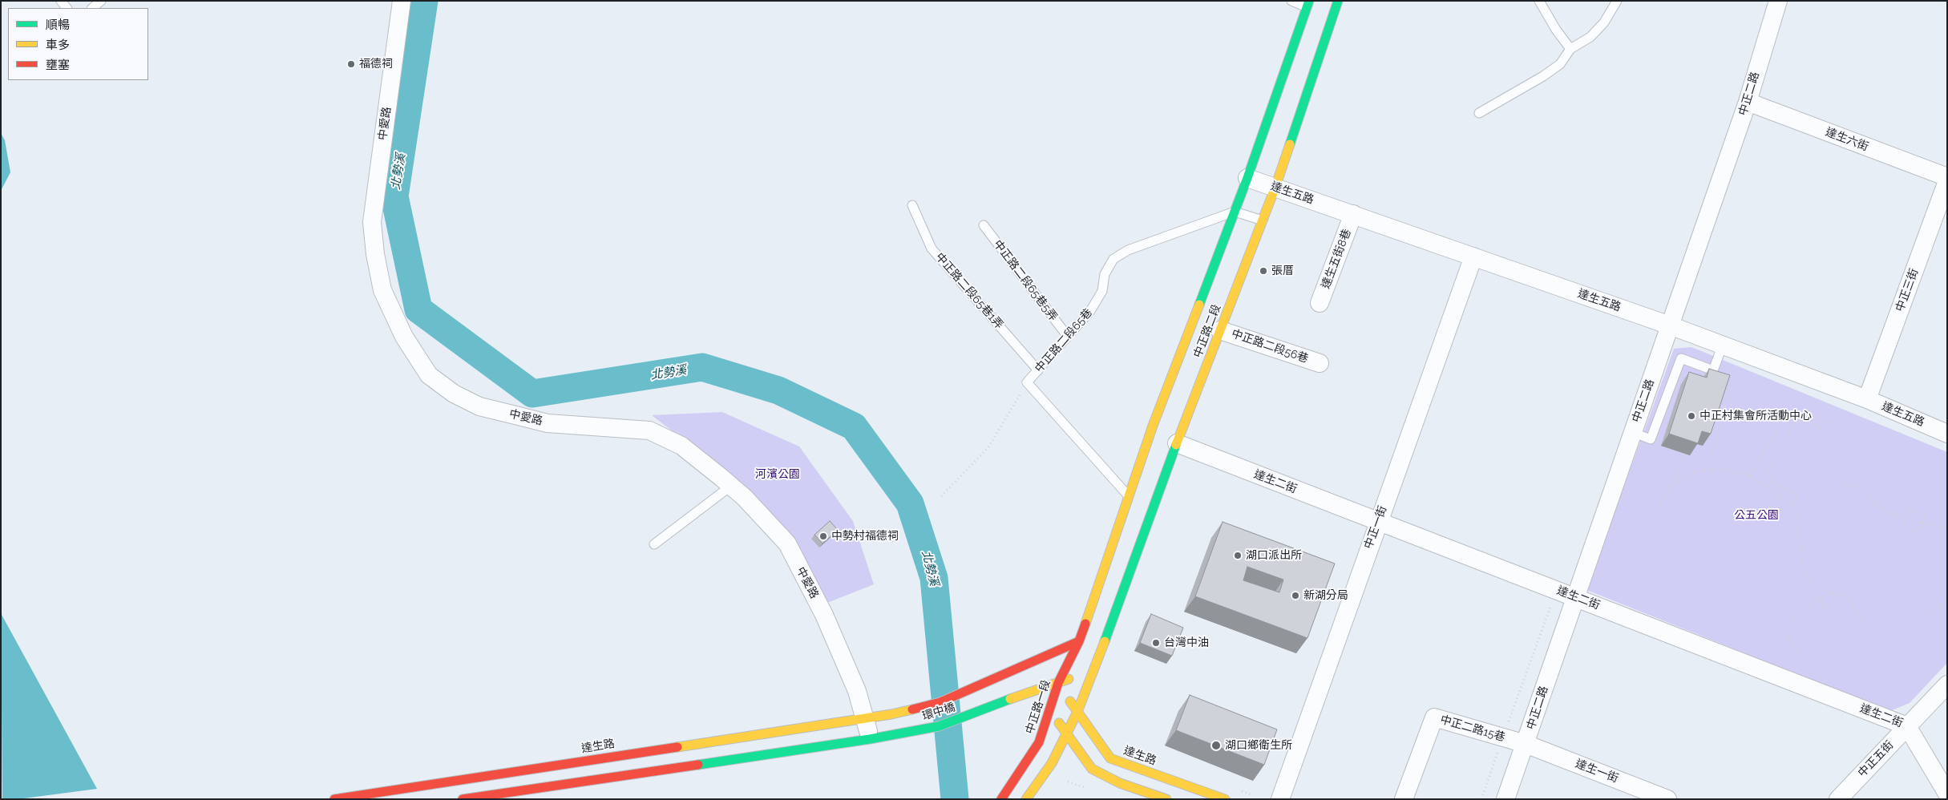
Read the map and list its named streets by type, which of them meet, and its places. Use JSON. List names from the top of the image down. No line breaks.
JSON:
{"streets":{"main road":["中正路二段","中正路一段","環中橋","達生路"],"street":["中正二路","中愛路","達生六街","達生五路","達生五街8巷","中正三街","中正路二段56巷","達生二街","中正一街","中正二路15巷","中正五街","達生一街"],"lane":["中正路二段65巷5弄","中正路二段65巷1弄","中正路二段65巷"]},"crossings":[["中正二路","達生六街"],["中正二路","達生五路"],["中正二路","達生二街"],["中正二路","中正二路15巷"],["中正二路","達生一街"],["中愛路","環中橋"],["中愛路","達生路"],["達生五路","達生五街8巷"],["達生五路","中正三街"],["達生五路","中正路二段"],["達生五路","中正一街"],["中正路二段65巷5弄","中正路二段65巷"],["中正路二段65巷1弄","中正路二段65巷"],["中正路二段","中正路二段65巷"],["中正路二段","中正路二段56巷"],["中正路二段","達生二街"],["中正路二段","中正路一段"],["中正路二段","環中橋"],["達生二街","中正一街"],["達生二街","中正五街"],["中正路一段","環中橋"],["中正路一段","達生路"],["環中橋","達生路"],["中正二路15巷","達生一街"]],"water":["北勢溪"],"parks":["河濱公園","公五公園"],"places":["福德祠","張厝","中正村集會所活動中心","中勢村福德祠","湖口派出所","新湖分局","台灣中油","湖口鄉衛生所"],"legend":["順暢","車多","壅塞"]}
